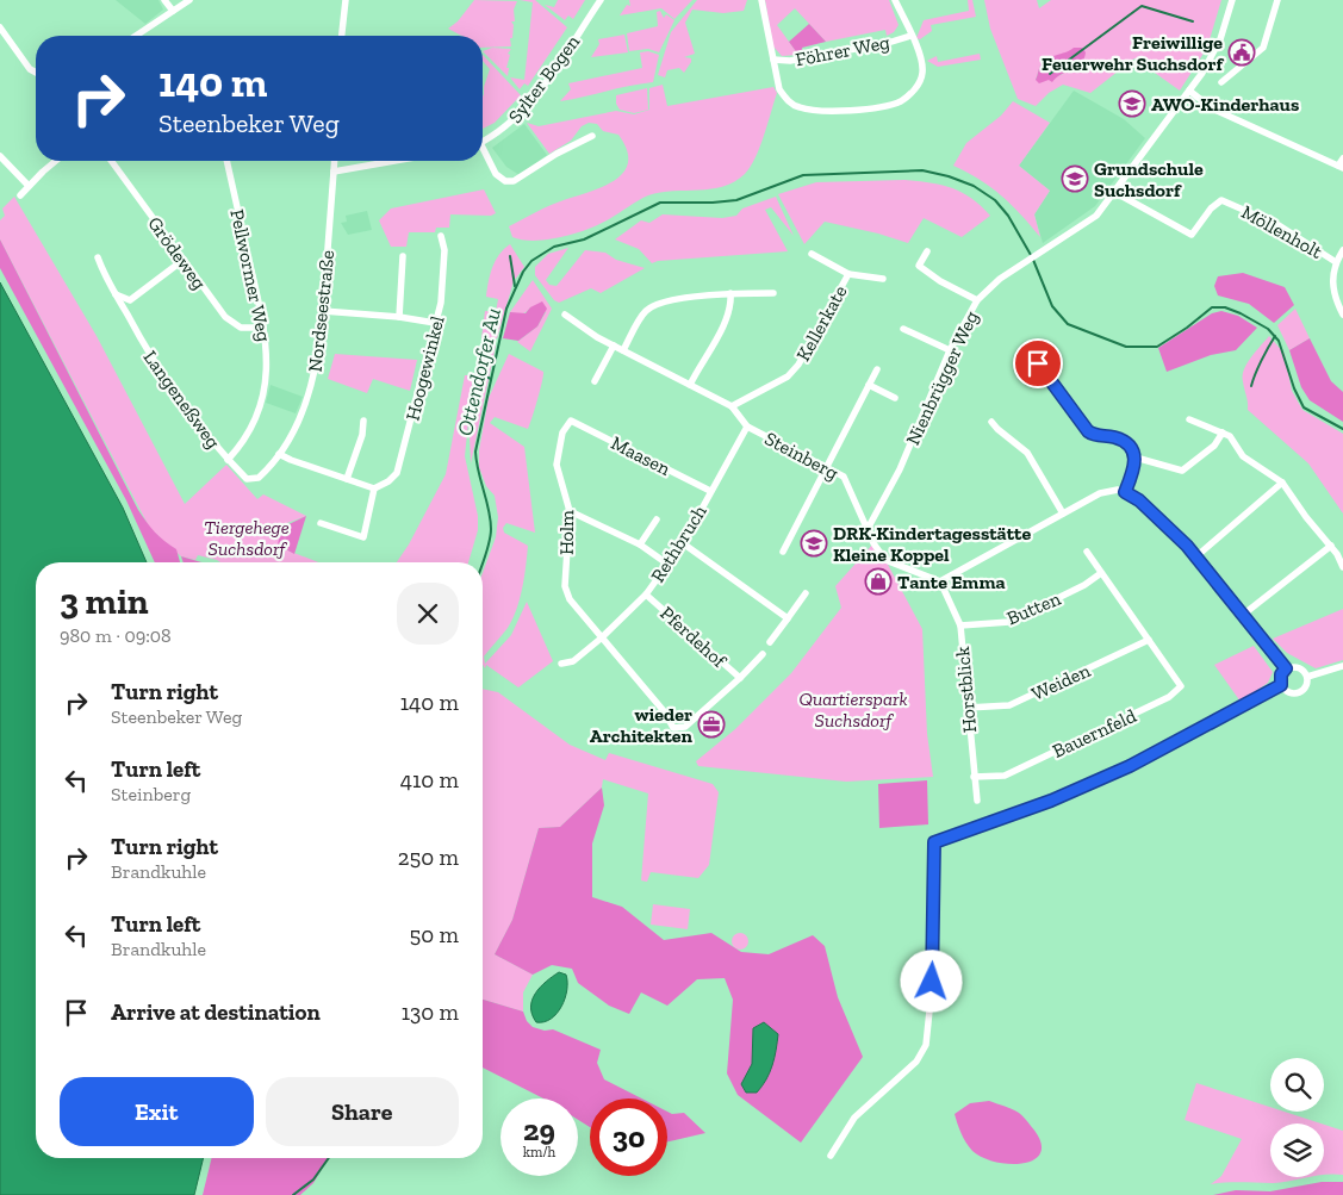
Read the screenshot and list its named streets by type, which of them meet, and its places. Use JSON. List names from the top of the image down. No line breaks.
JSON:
{"streets":{"street":["Föhrer Weg","Sylter Bogen","Möllenholt","Grödeweg","Pellwormer Weg","Nordseestraße","Kellerkate","Hoogewinkel","Nienbrügger Weg","Langeneßweg","Maasen","Steinberg","Holm","Rethbruch","Butten","Pferdehof","Weiden","Horstblick","Bauernfeld"]},"crossings":[["Möllenholt","Nienbrügger Weg"],["Grödeweg","Pellwormer Weg"],["Pellwormer Weg","Langeneßweg"],["Nordseestraße","Langeneßweg"],["Kellerkate","Steinberg"],["Nienbrügger Weg","Steinberg"],["Maasen","Holm"],["Maasen","Rethbruch"],["Steinberg","Rethbruch"],["Steinberg","Horstblick"],["Holm","Rethbruch"],["Holm","Pferdehof"],["Rethbruch","Pferdehof"],["Butten","Horstblick"],["Weiden","Horstblick"],["Weiden","Bauernfeld"],["Horstblick","Bauernfeld"]],"water":["Ottendorfer Au"],"parks":["Tiergehege Suchsdorf","Quartierspark Suchsdorf"],"places":{"public building":["Freiwillige Feuerwehr Suchsdorf"],"school or university":["AWO-Kinderhaus","Grundschule Suchsdorf","DRK-Kindertagesstätte Kleine Koppel"],"shop":["Tante Emma"],"office":["wieder Architekten"]},"page":{"turn":["140 m","Steenbeker Weg"],"heading":["3 min","980 m · 09:08"],"list":[{"name":"Turn right","note":"Steenbeker Weg","value":"140 m"},{"name":"Turn left","note":"Steinberg","value":"410 m"},{"name":"Turn right","note":"Brandkuhle","value":"250 m"},{"name":"Turn left","note":"Brandkuhle","value":"50 m"},{"name":"Arrive at destination","value":"130 m"}],"buttons":["Exit","Share"],"speed":"29 km/h","limit":"30"}}
